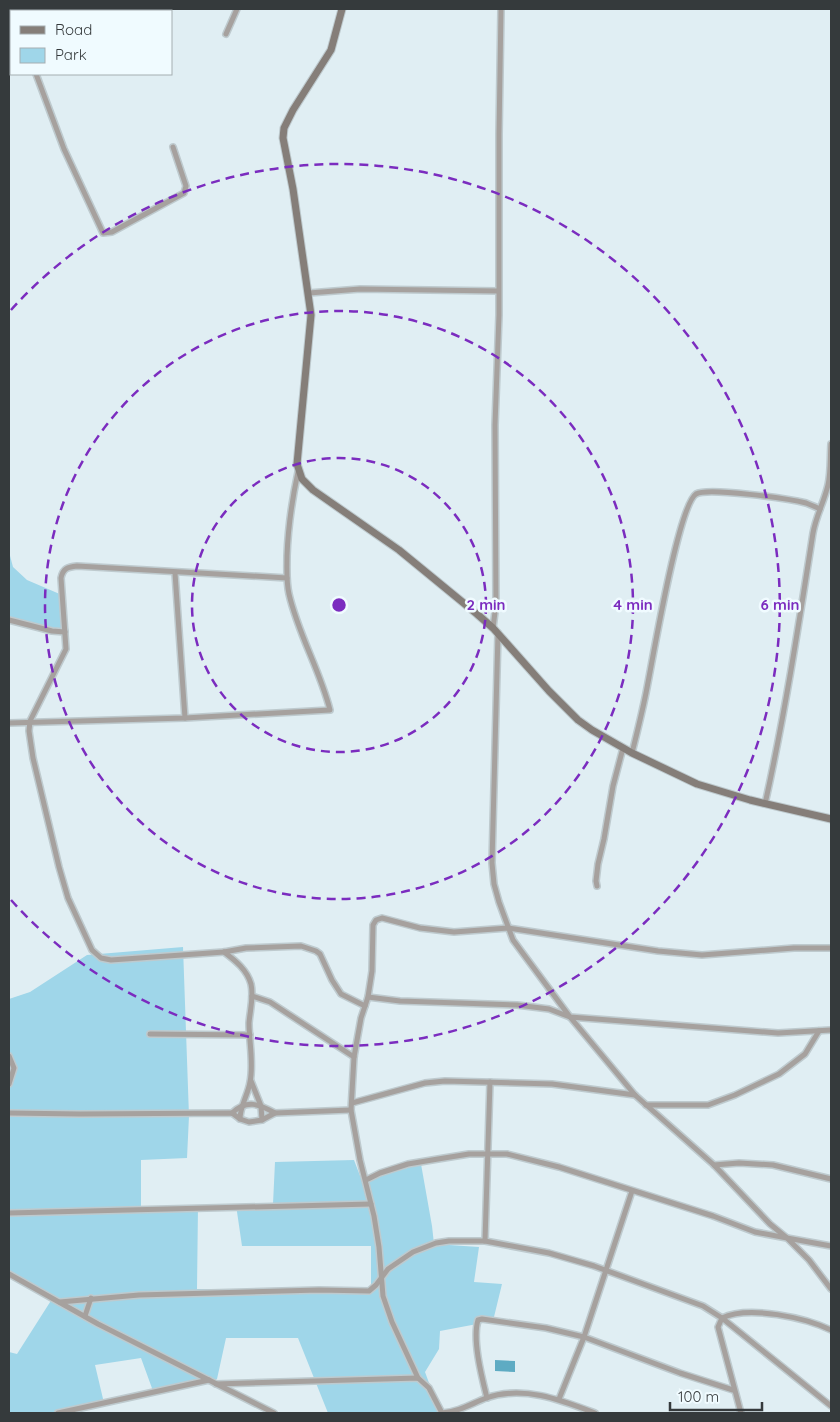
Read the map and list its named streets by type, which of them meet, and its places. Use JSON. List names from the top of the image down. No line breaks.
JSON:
{"legend":["Road","Park"],"scale_bar":"100 m","rings":["2 min","4 min","6 min"]}
